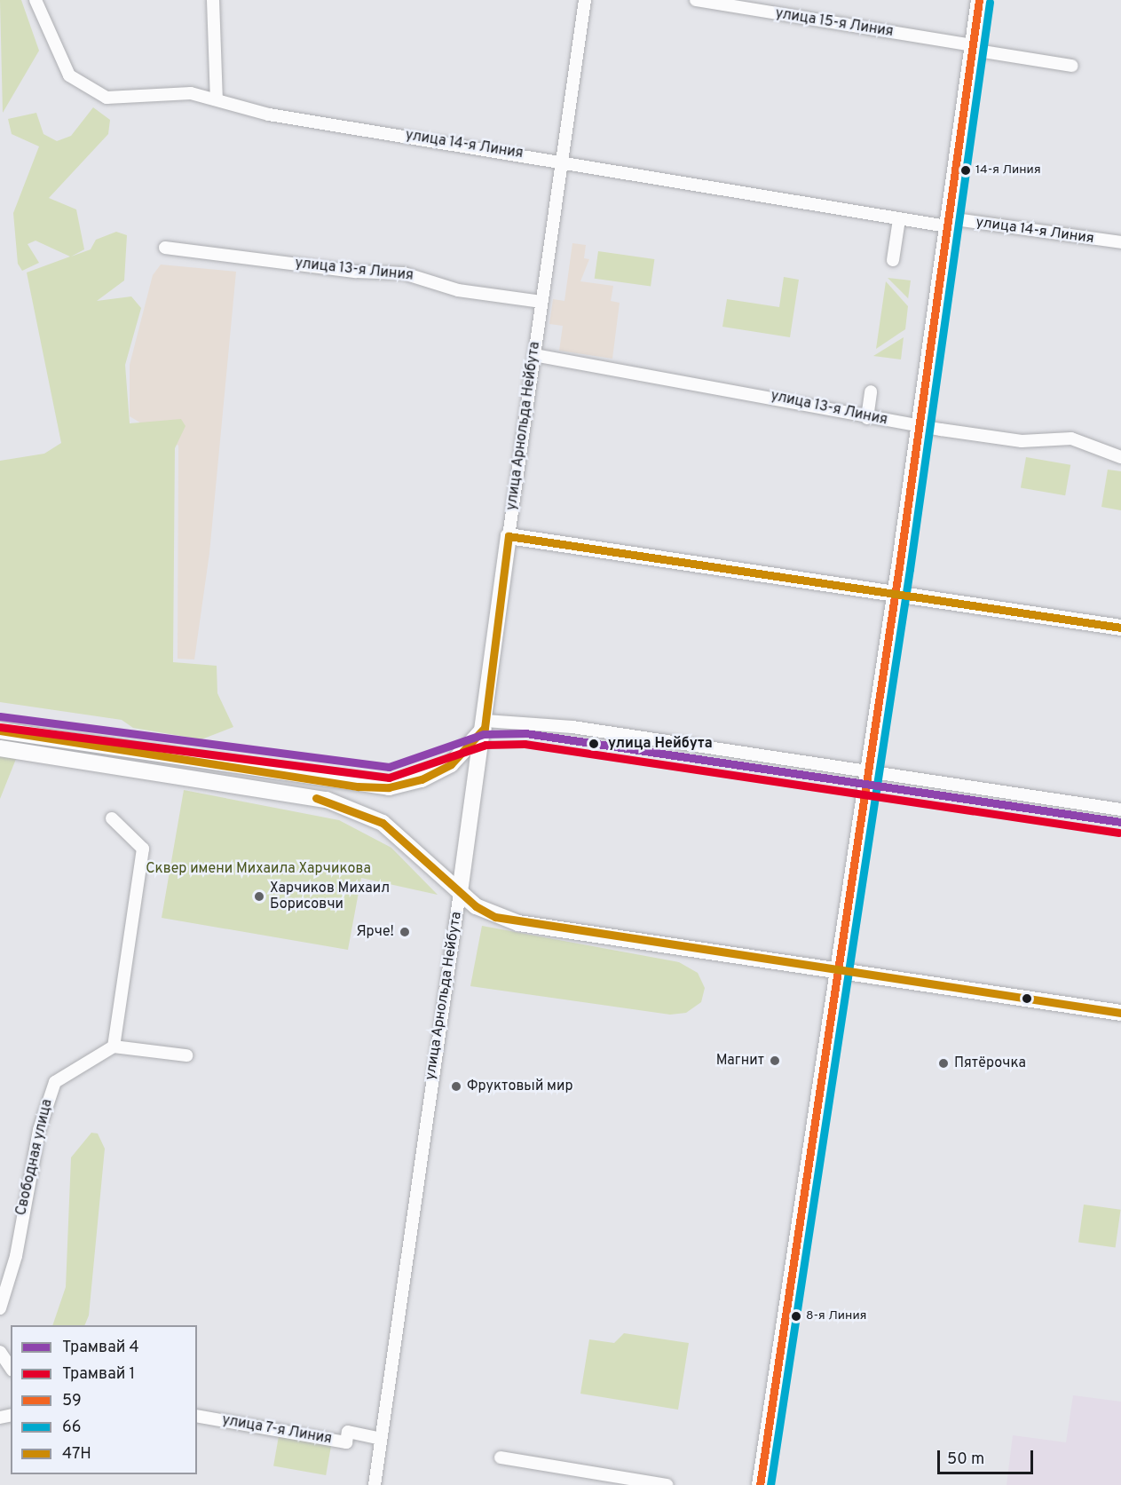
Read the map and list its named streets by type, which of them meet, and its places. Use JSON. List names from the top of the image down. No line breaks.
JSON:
{"streets":{"main road":["улица Арнольда Нейбута"],"street":["улица 15-я Линия","улица 14-я Линия","улица 13-я Линия","Свободная улица","улица 7-я Линия"]},"crossings":[["улица 14-я Линия","улица Арнольда Нейбута"],["улица 13-я Линия","улица Арнольда Нейбута"],["улица Арнольда Нейбута","улица 7-я Линия"]],"parks":["Сквер имени Михаила Харчикова"],"places":["14-я Линия","улица Нейбута","Харчиков Михаил Борисовчи","Ярче!","Магнит","Пятёрочка","Фруктовый мир","8-я Линия"],"lines":["transit line 59","transit line 66","transit line 47Н","tram line 4","tram line 1"],"legend":["Трамвай 4","Трамвай 1","59","66","47Н"],"scale_bar":"50 m"}
